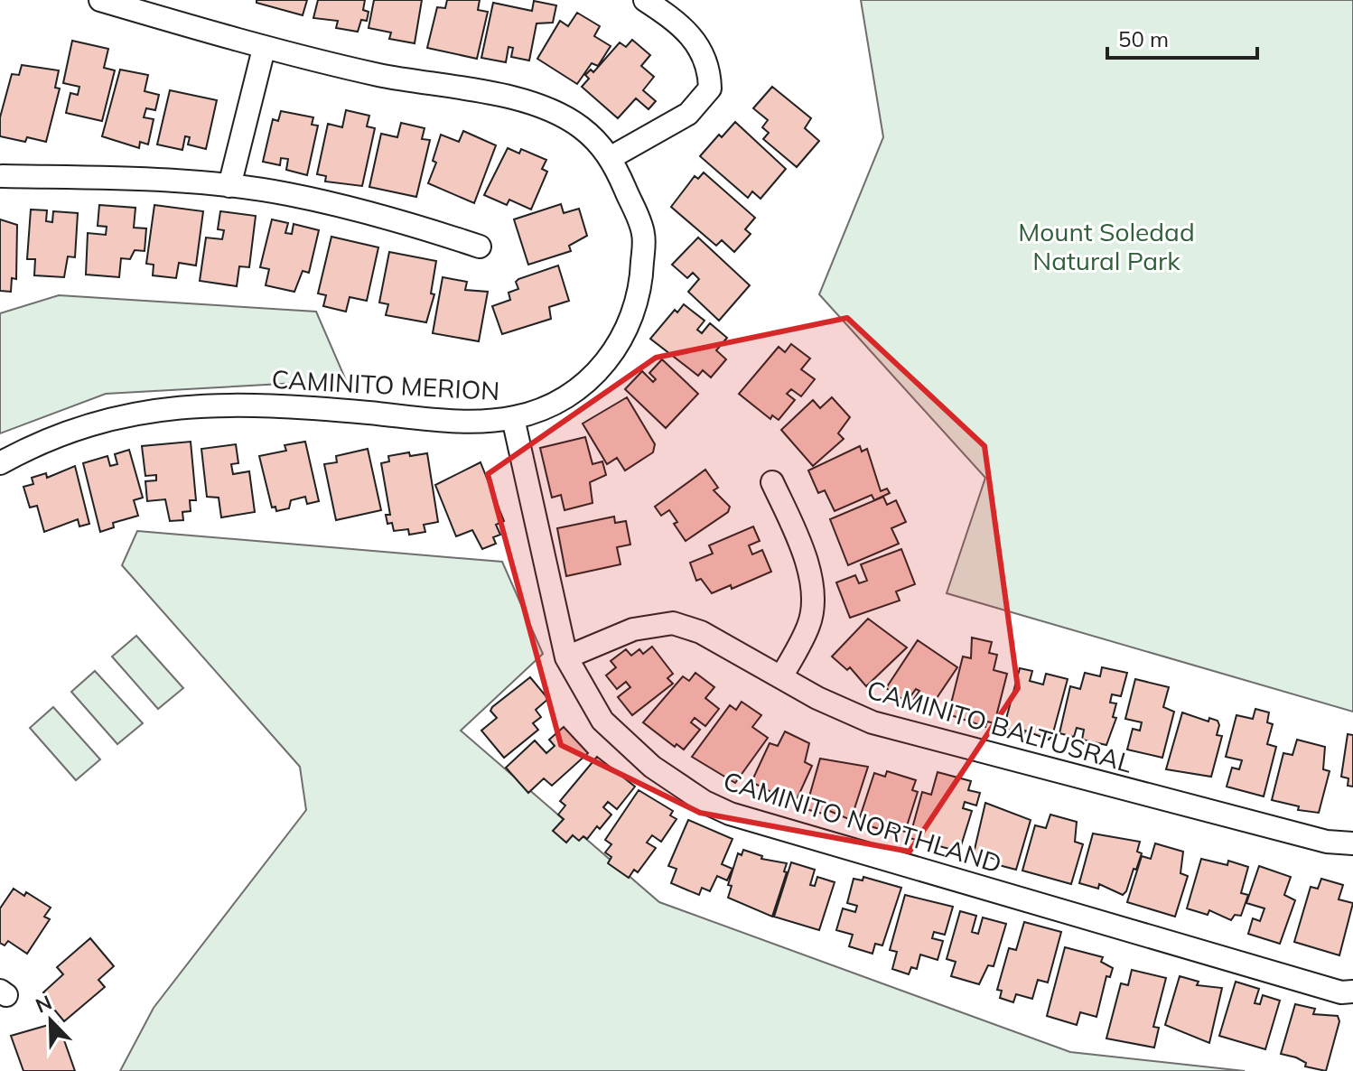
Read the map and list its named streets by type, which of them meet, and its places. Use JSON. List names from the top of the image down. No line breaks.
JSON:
{"streets":{"street":["CAMINITO MERION","CAMINITO BALTUSRAL","CAMINITO NORTHLAND"]},"crossings":[["CAMINITO MERION","CAMINITO NORTHLAND"],["CAMINITO BALTUSRAL","CAMINITO NORTHLAND"]],"parks":["Mount Soledad Natural Park"],"scale_bar":"50 m","north":"top left"}
